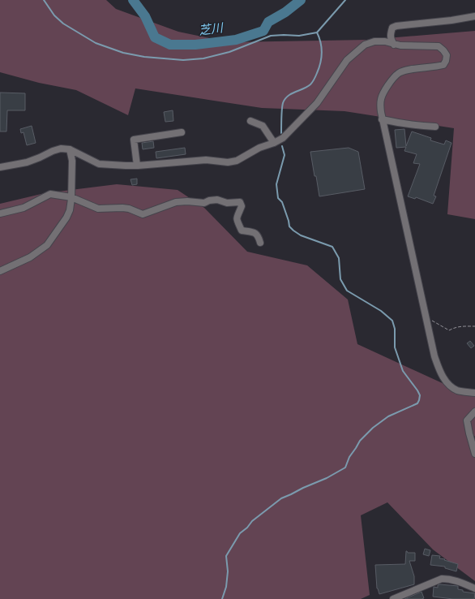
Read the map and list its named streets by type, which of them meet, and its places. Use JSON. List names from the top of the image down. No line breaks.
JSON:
{"water":["芝川"]}
